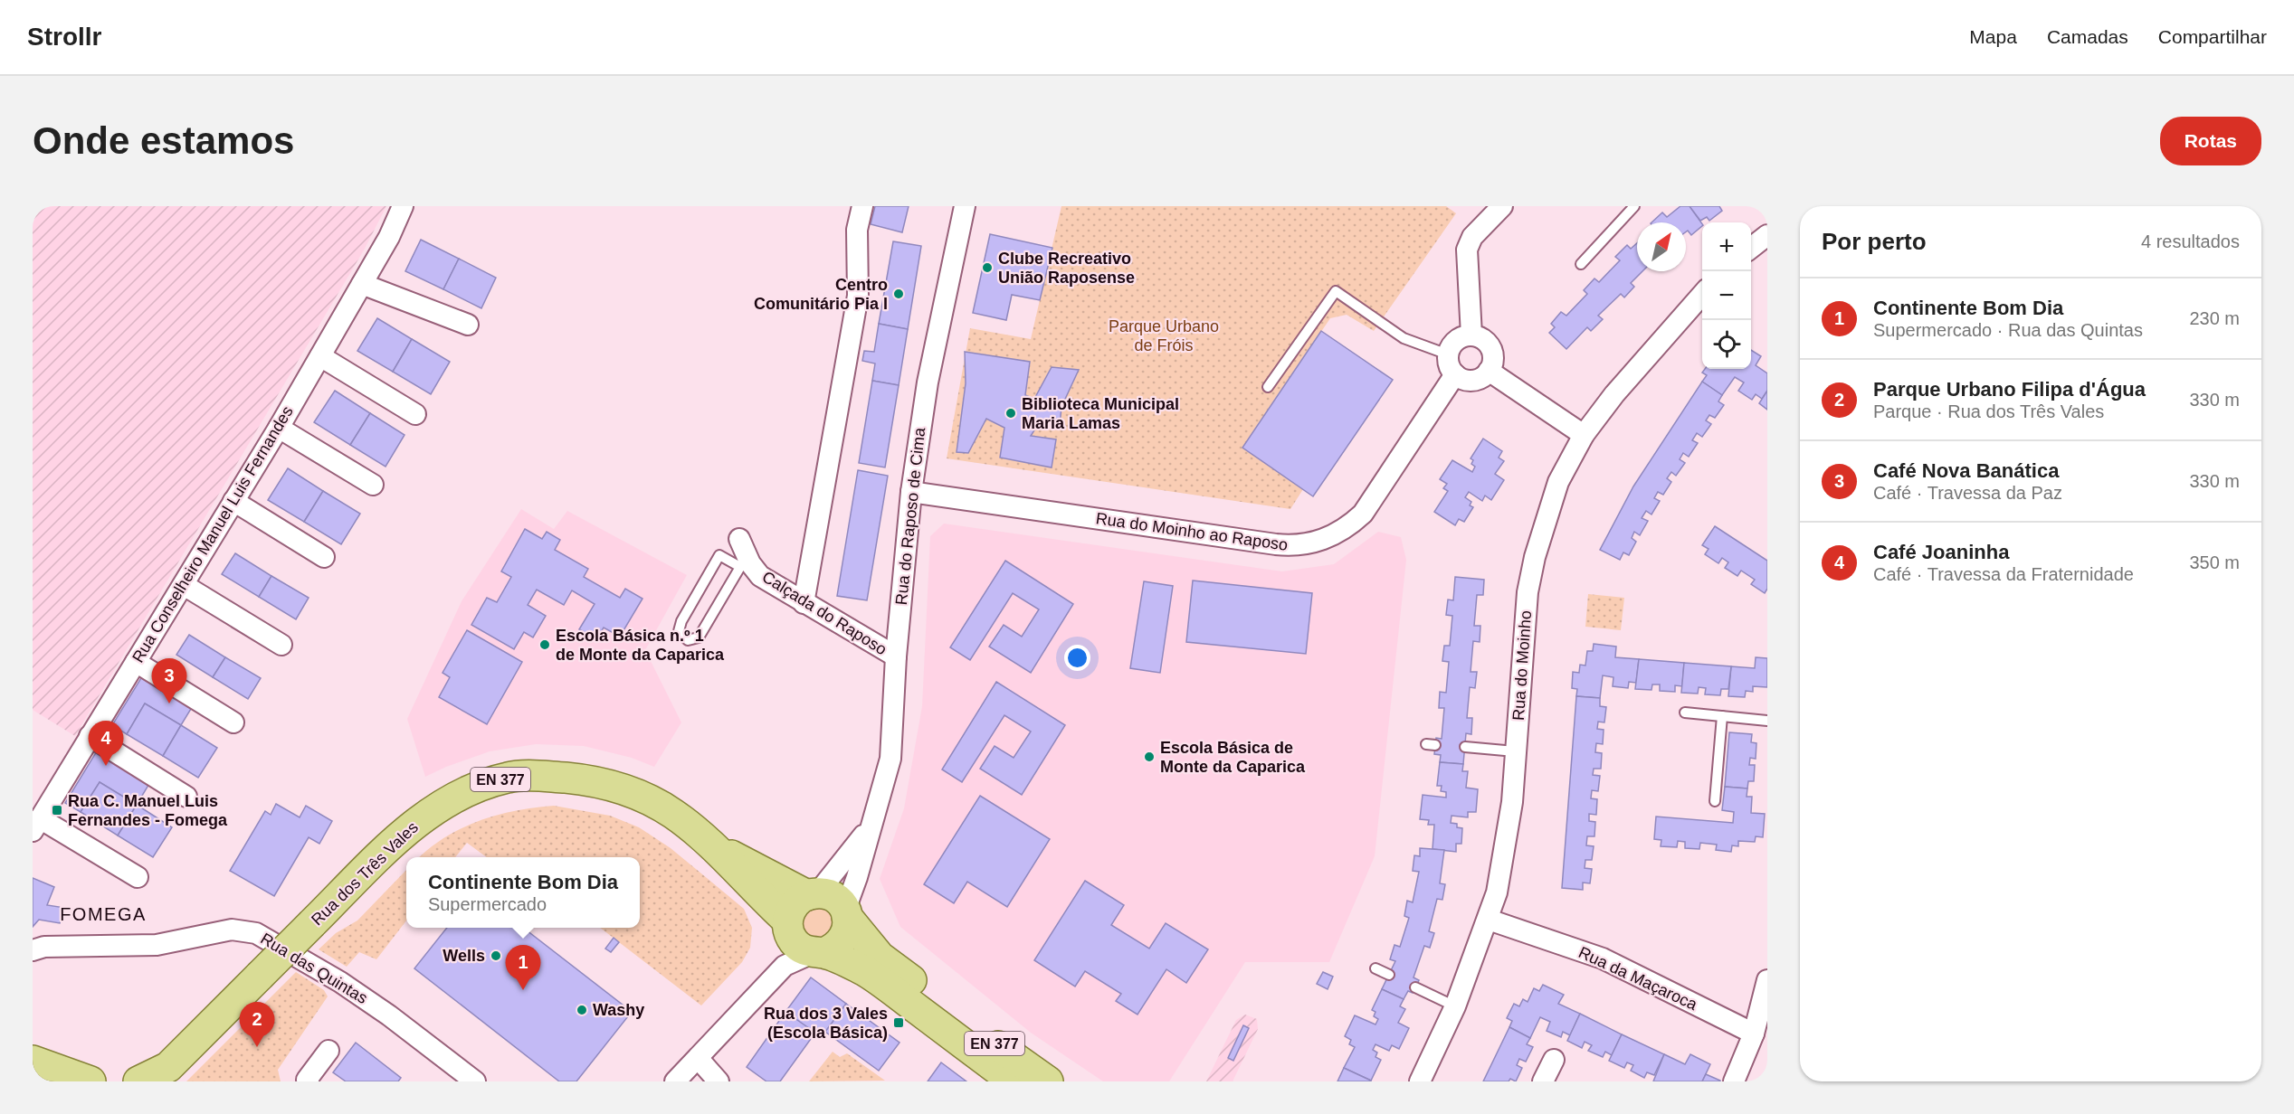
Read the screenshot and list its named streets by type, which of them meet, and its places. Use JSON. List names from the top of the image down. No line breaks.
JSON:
{"streets":{"main road":["EN 377","Rua dos Três Vales"],"street":["Rua do Raposo de Cima","Rua do Moinho ao Raposo","Rua Conselheiro Manuel Luis Fernandes","Calçada do Raposo","Rua do Moinho","Rua das Quintas","Rua da Maçaroca"]},"crossings":[["Rua do Raposo de Cima","Rua do Moinho ao Raposo"],["Rua do Raposo de Cima","Calçada do Raposo"],["Rua do Raposo de Cima","Rua dos Três Vales"],["Rua do Moinho","Rua da Maçaroca"]],"districts":["FOMEGA"],"parks":["Parque Urbano de Fróis"],"places":{"other":["Clube Recreativo União Raposense","Centro Comunitário Pia I","Biblioteca Municipal Maria Lamas","Escola Básica n.º 1 de Monte da Caparica","Escola Básica de Monte da Caparica","Wells","Washy"],"transit":["Rua C. Manuel Luis Fernandes - Fomega","Rua dos 3 Vales (Escola Básica)"]},"north":"top right","page":{"header":"Strollr","nav":["Mapa","Camadas","Compartilhar"],"buttons":"Rotas","title":"Onde estamos","heading":["Por perto","4 resultados"],"map_buttons":["+","−"],"list":[{"mark":"1","name":"Continente Bom Dia","note":"Supermercado · Rua das Quintas","value":"230 m"},{"mark":"2","name":"Parque Urbano Filipa d'Água","note":"Parque · Rua dos Três Vales","value":"330 m"},{"mark":"3","name":"Café Nova Banática","note":"Café · Travessa da Paz","value":"330 m"},{"mark":"4","name":"Café Joaninha","note":"Café · Travessa da Fraternidade","value":"350 m"}],"pins":["3","4","1","2"],"popup":["Continente Bom Dia","Supermercado"]}}
